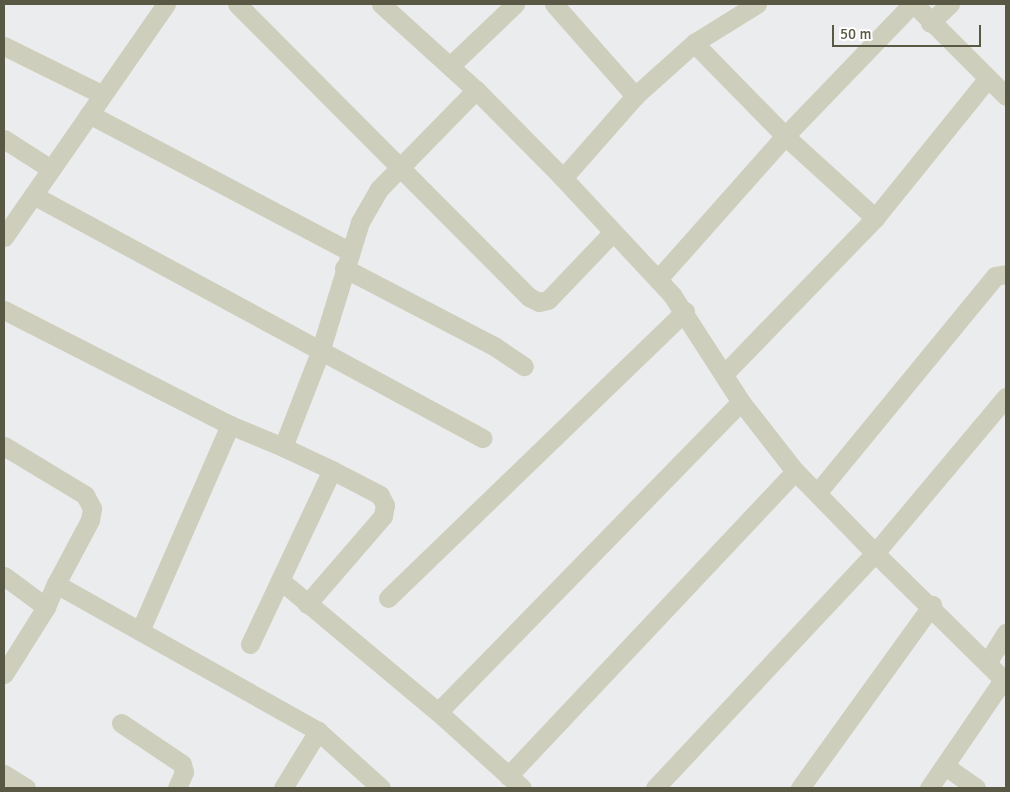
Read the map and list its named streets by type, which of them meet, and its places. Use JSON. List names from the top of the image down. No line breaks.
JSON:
{"scale_bar":"50 m"}
